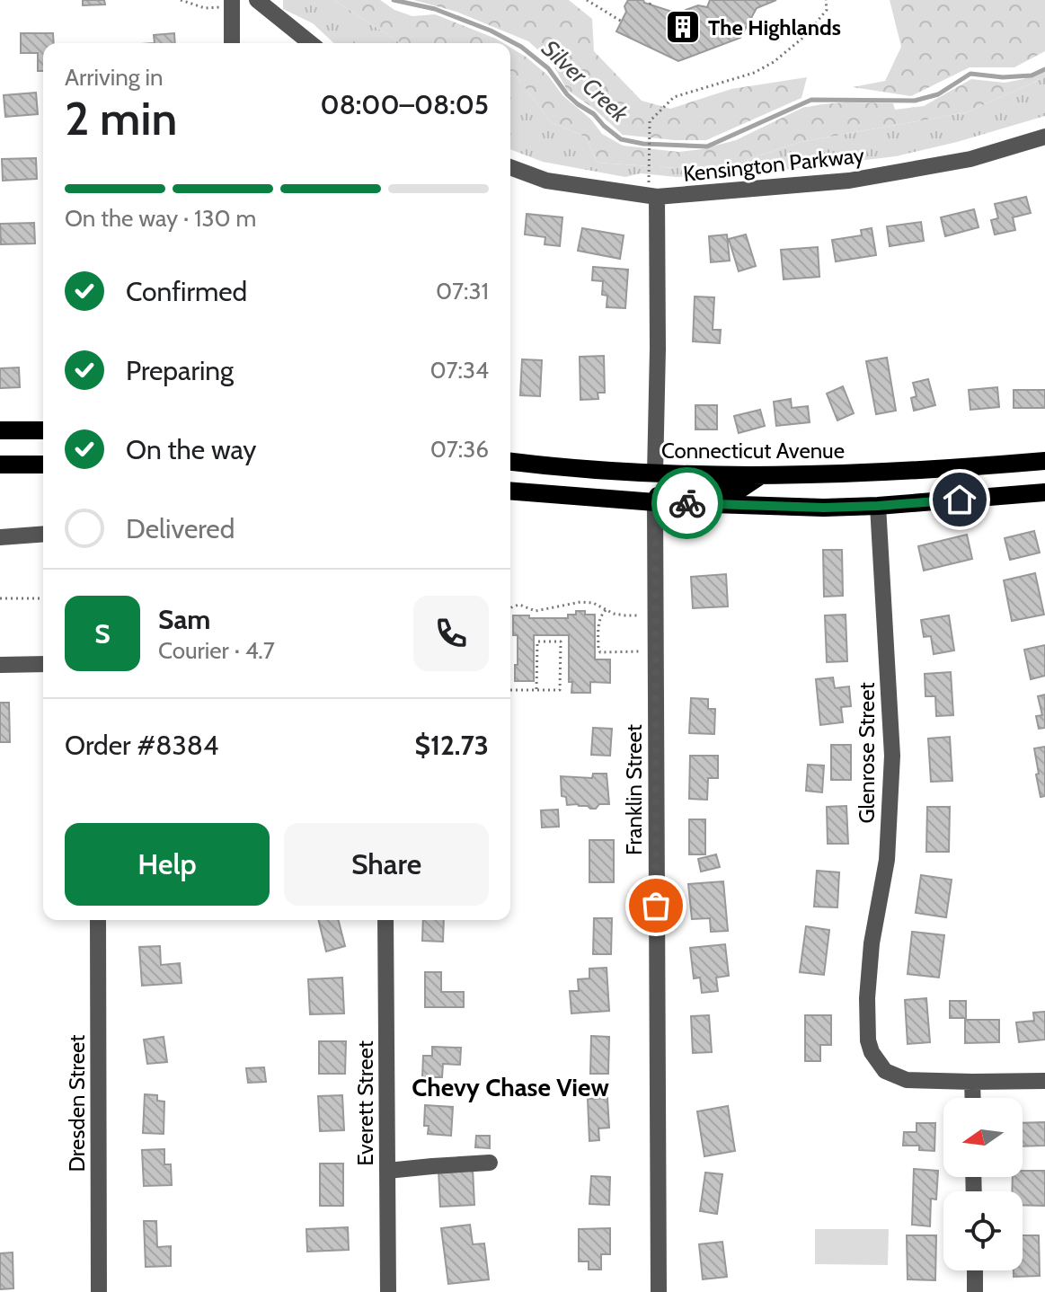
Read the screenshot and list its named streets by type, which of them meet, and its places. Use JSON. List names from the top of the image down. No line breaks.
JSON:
{"streets":{"main road":["Connecticut Avenue"],"street":["Kensington Parkway","Glenrose Street","Franklin Street","Dresden Street","Everett Street"]},"districts":["Chevy Chase View"],"water":["Silver Creek"],"places":{"building":["The Highlands"]},"north":"left","page":{"heading":["2 min","Arriving in","08:00–08:05"],"panel":["Sam","Courier · 4.7","Order #8384","$12.73"],"bar":"On the way · 130 m","list":[["Confirmed","07:31"],["Preparing","07:34"],["On the way","07:36"],"Delivered"],"round":"S","buttons":["Help","Share"]}}
